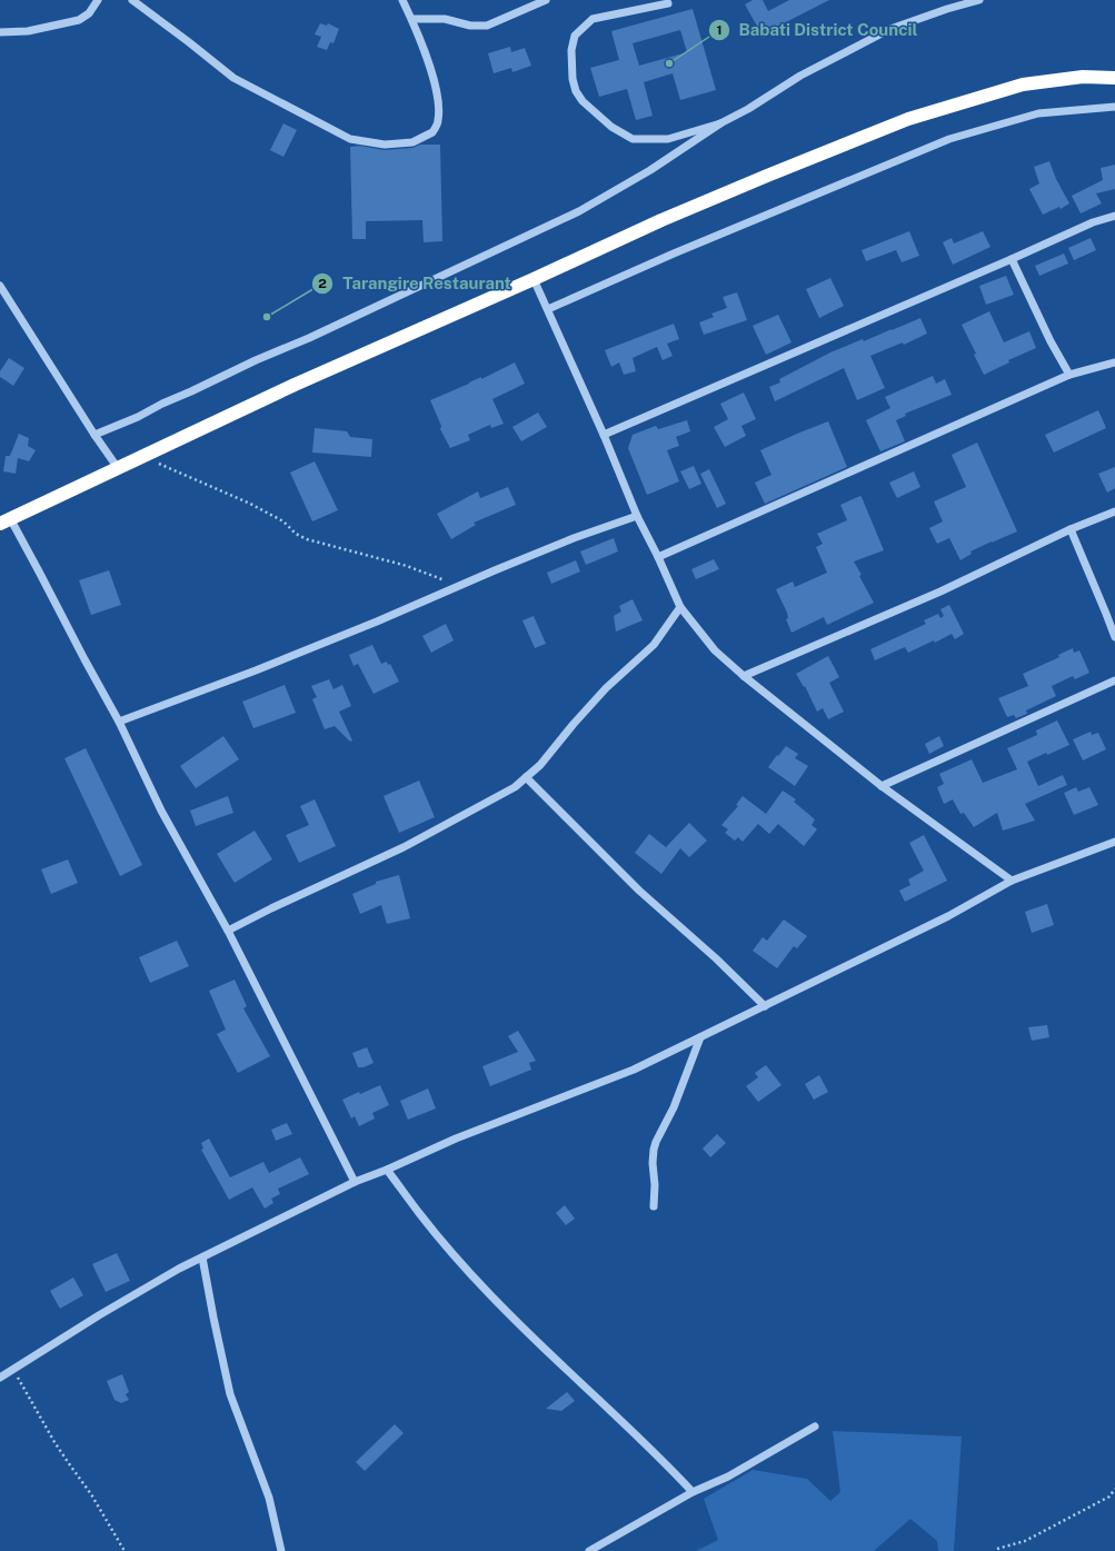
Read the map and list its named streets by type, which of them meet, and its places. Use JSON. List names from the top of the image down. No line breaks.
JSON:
{"places":["Babati District Council","Tarangire Restaurant"]}
